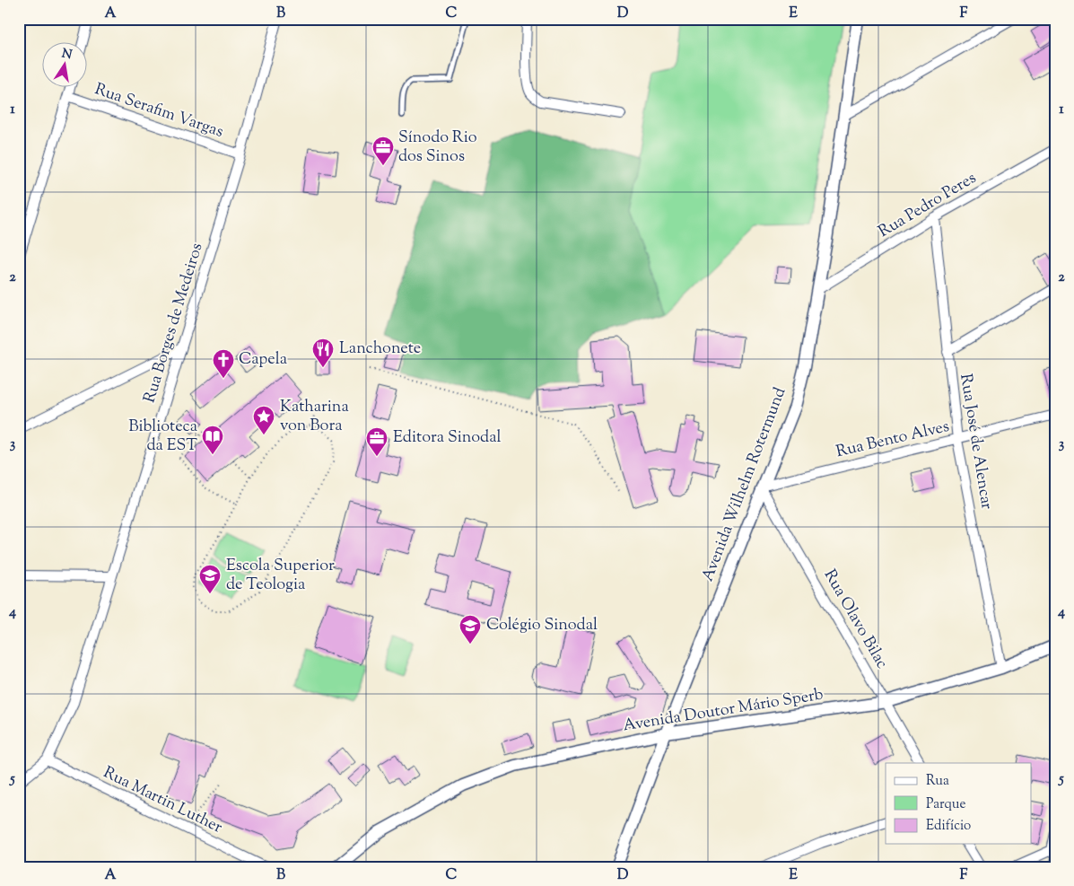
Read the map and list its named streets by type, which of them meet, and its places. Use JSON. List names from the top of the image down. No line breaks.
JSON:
{"streets":{"street":["Rua Serafim Vargas","Rua Pedro Peres","Rua Borges de Medeiros","Rua Bento Alves","Rua José de Alencar","Avenida Wilhelm Rotermund","Rua Olavo Bilac","Avenida Doutor Mário Sperb","Rua Martin Luther"]},"crossings":[["Rua Serafim Vargas","Rua Borges de Medeiros"],["Rua Pedro Peres","Rua José de Alencar"],["Rua Pedro Peres","Avenida Wilhelm Rotermund"],["Rua Borges de Medeiros","Rua Martin Luther"],["Rua Bento Alves","Rua José de Alencar"],["Rua Bento Alves","Avenida Wilhelm Rotermund"],["Rua Bento Alves","Rua Olavo Bilac"],["Rua José de Alencar","Avenida Doutor Mário Sperb"],["Avenida Wilhelm Rotermund","Rua Olavo Bilac"],["Avenida Wilhelm Rotermund","Avenida Doutor Mário Sperb"],["Rua Olavo Bilac","Avenida Doutor Mário Sperb"]],"places":{"office":["Sínodo Rio dos Sinos","Editora Sinodal"],"restaurant":["Lanchonete"],"church":["Capela"],"place":["Katharina von Bora"],"library":["Biblioteca da EST"],"school or university":["Escola Superior de Teologia","Colégio Sinodal"]},"legend":["Rua","Parque","Edifício"],"north":"top","grid":{"columns":["A","B","C","D","E","F"],"rows":["1","2","3","4","5"]}}
